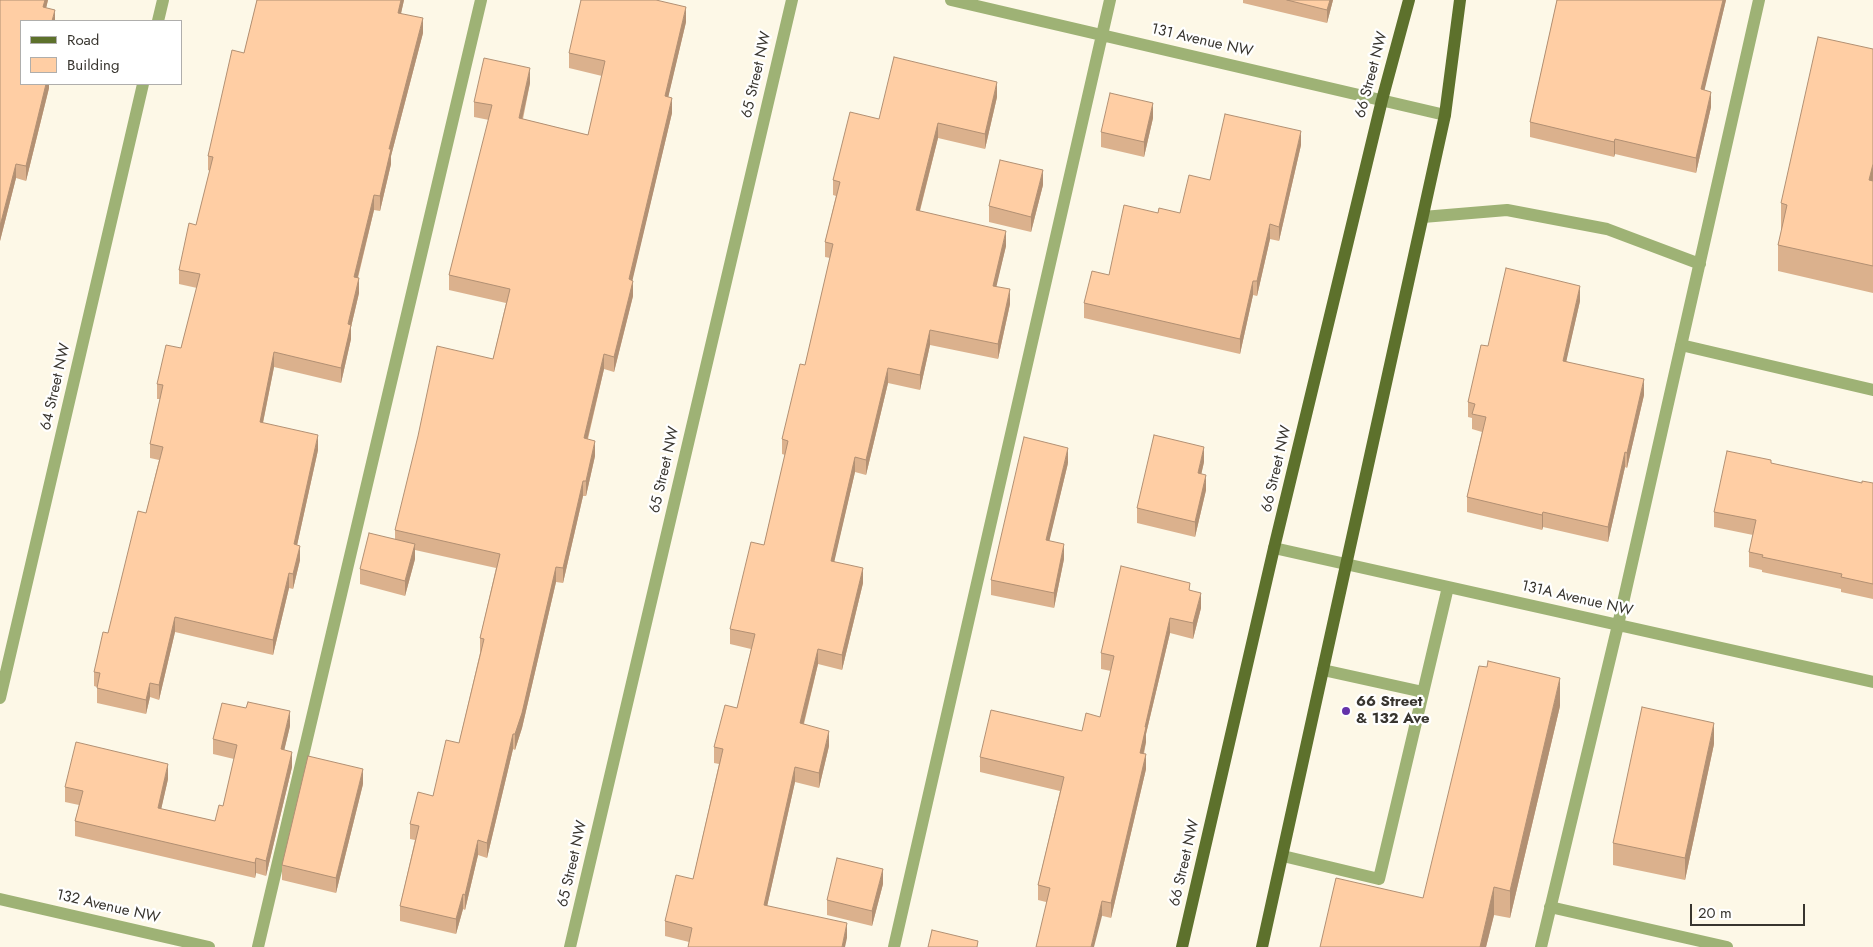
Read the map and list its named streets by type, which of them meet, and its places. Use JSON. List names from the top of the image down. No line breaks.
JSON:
{"streets":{"main road":["66 Street NW"],"street":["131 Avenue NW","65 Street NW","64 Street NW","131A Avenue NW","132 Avenue NW"]},"crossings":[["131 Avenue NW","66 Street NW"],["66 Street NW","131A Avenue NW"]],"places":["66 Street & 132 Ave"],"legend":["Road","Building"],"scale_bar":"20 m"}
